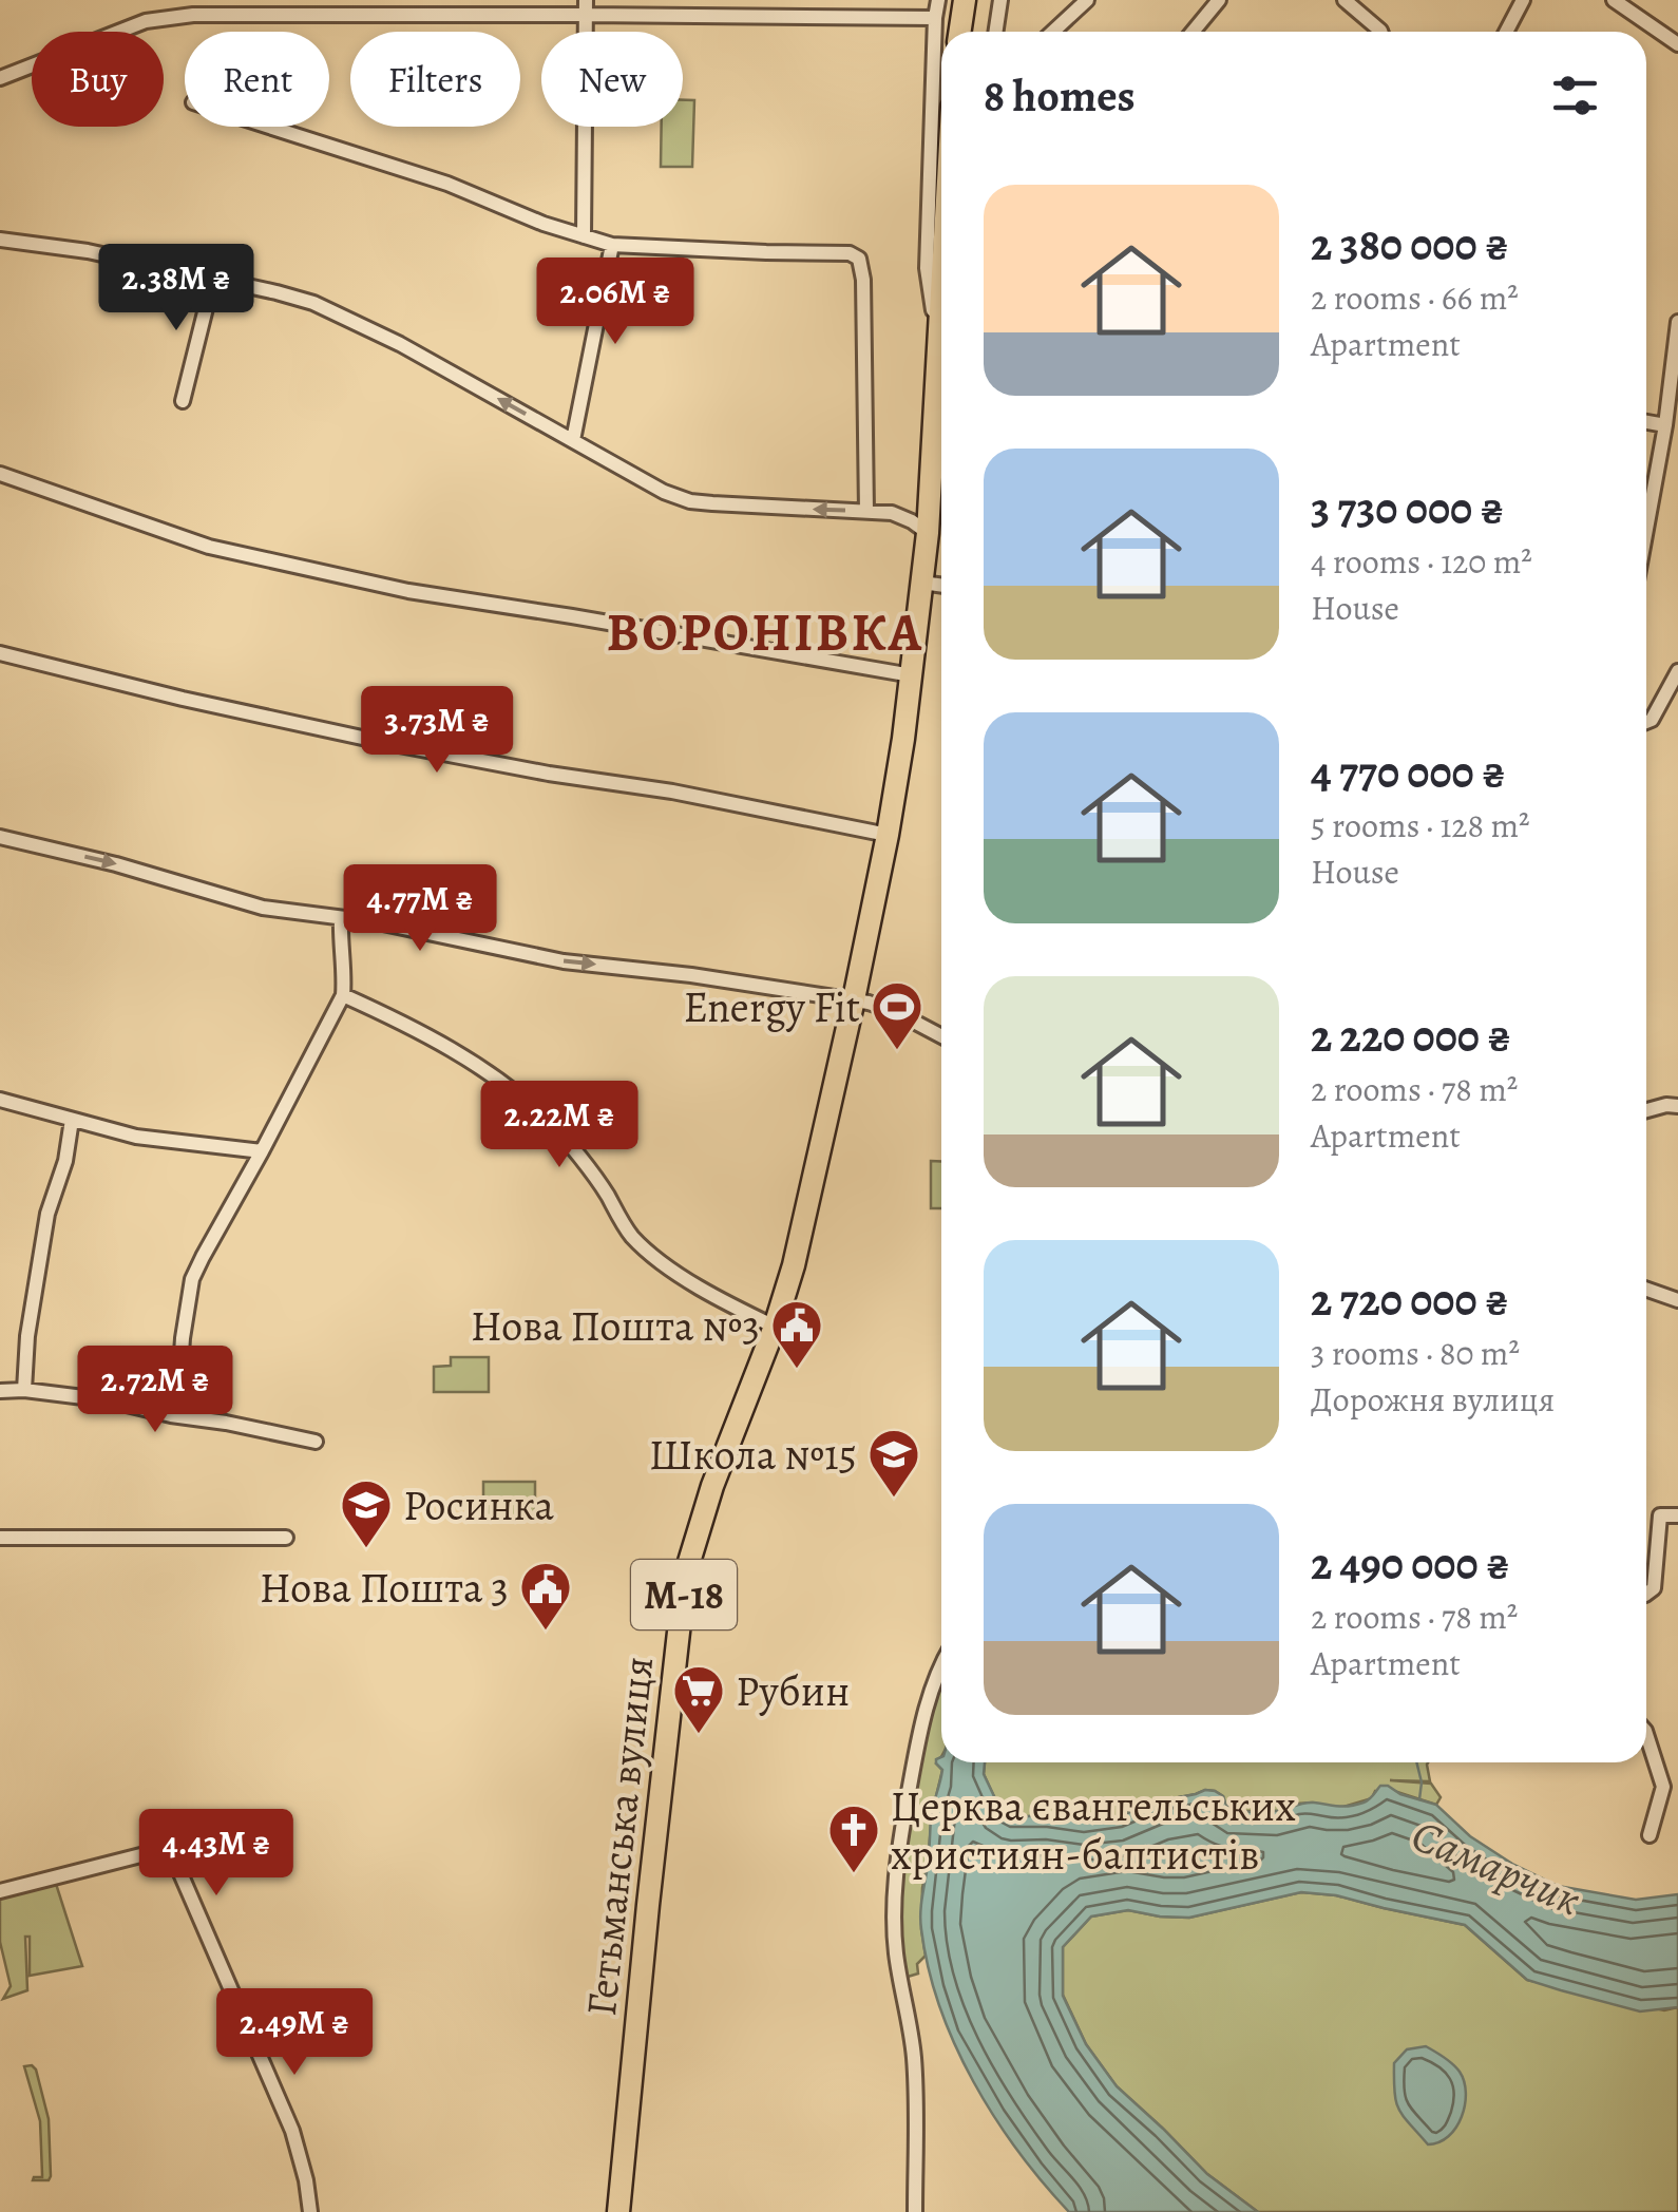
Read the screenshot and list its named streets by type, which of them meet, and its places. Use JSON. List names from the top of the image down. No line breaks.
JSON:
{"streets":{"highway":["М-18","Гетьманська вулиця"]},"districts":["ВОРОНІВКА"],"water":["Самарчик"],"places":{"sports":["Energy Fit"],"public building":["Нова Пошта №3","Нова Пошта 3"],"school or university":["Школа №15","Росинка"],"supermarket":["Рубин"],"church":["Церква євангельських християн-баптистів"]},"page":{"chip":["Buy","Rent","Filters","New"],"heading":"8 homes","list":[{"name":"2 380 000 ₴","note":"2 rooms · 66 m² · Apartment"},{"name":"3 730 000 ₴","note":"4 rooms · 120 m² · House"},{"name":"4 770 000 ₴","note":"5 rooms · 128 m² · House"},{"name":"2 220 000 ₴","note":"2 rooms · 78 m² · Apartment"},{"name":"2 720 000 ₴","note":"3 rooms · 80 m² · Дорожня вулиця"},{"name":"2 490 000 ₴","note":"2 rooms · 78 m² · Apartment"}],"price":["2.38M ₴","2.06M ₴","3.73M ₴","4.77M ₴","2.22M ₴","2.72M ₴","4.43M ₴","2.49M ₴"]}}
